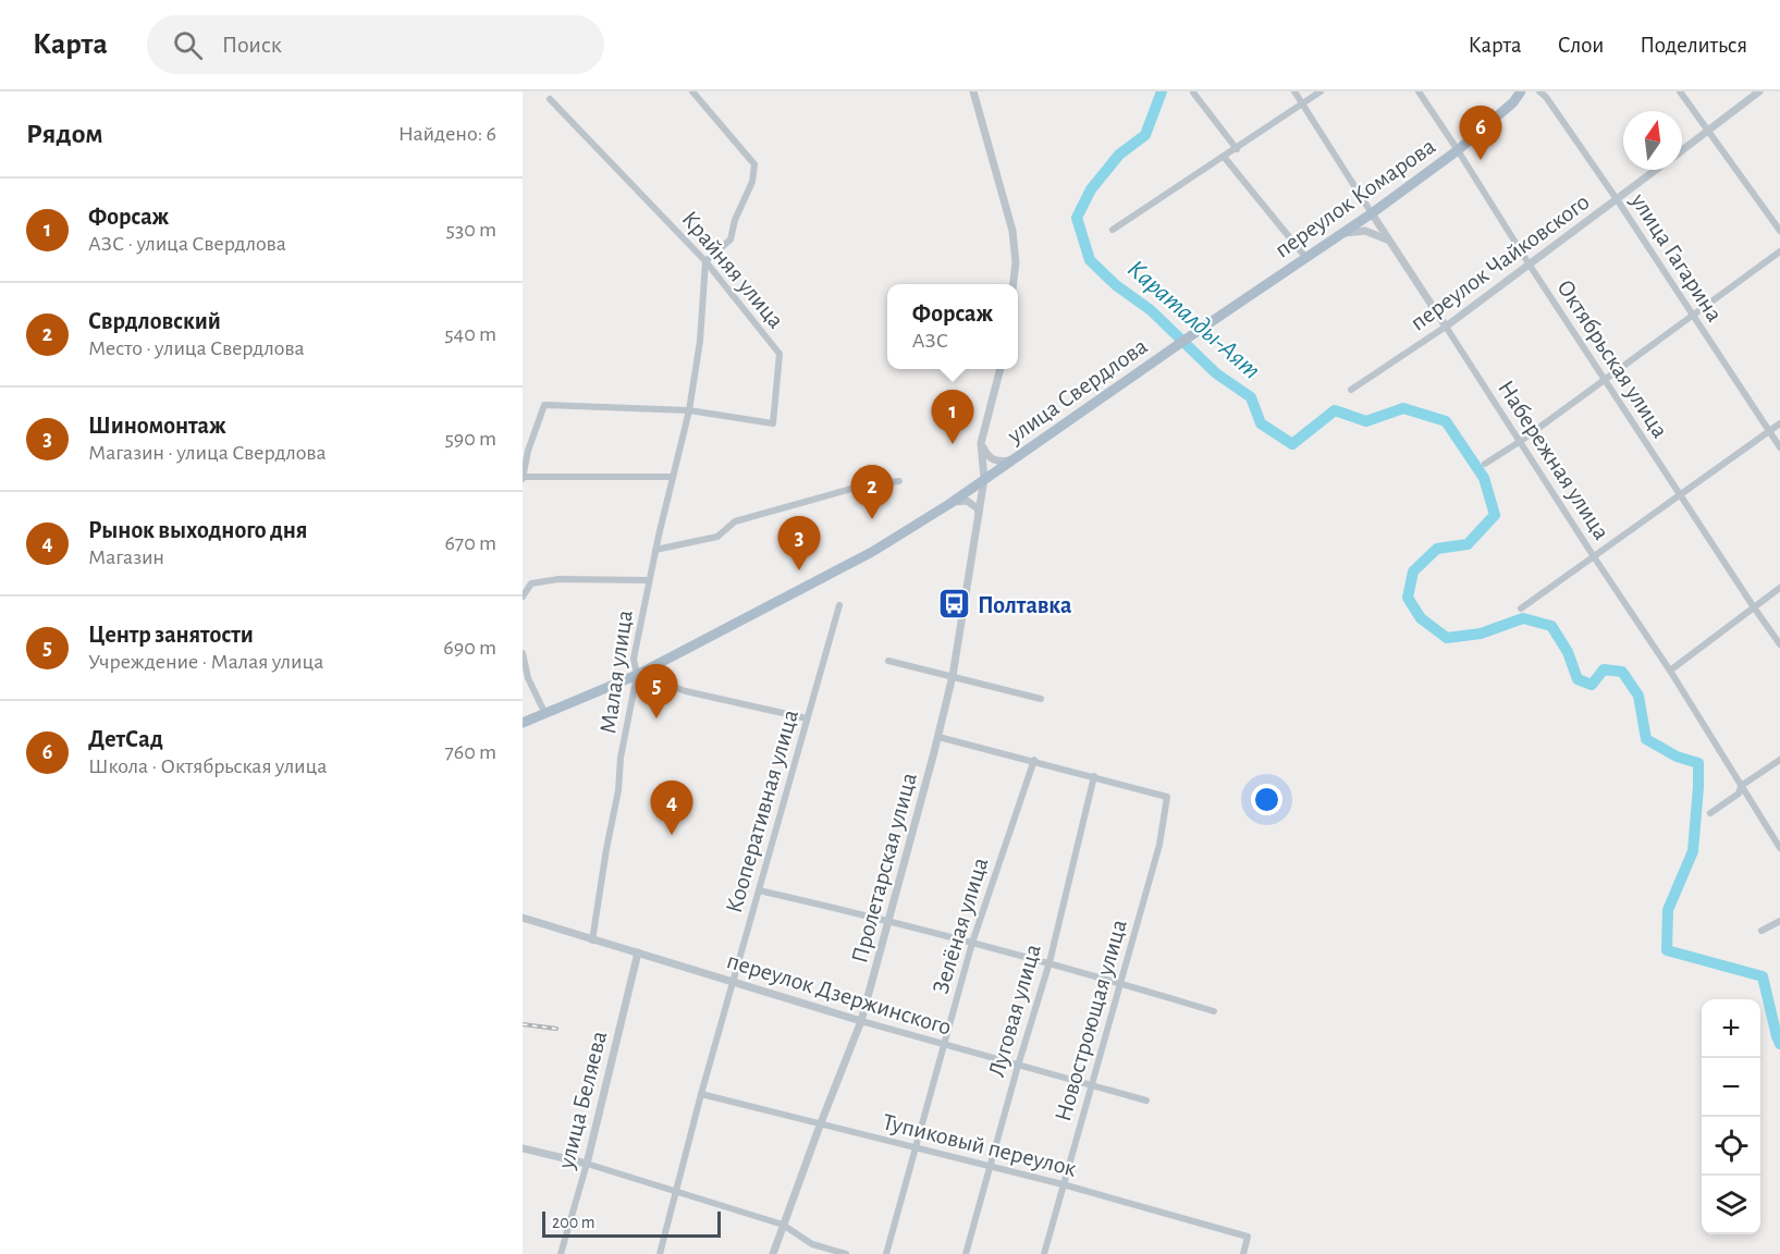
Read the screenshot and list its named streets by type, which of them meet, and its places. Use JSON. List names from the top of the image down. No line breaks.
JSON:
{"streets":{"main road":["переулок Комарова","улица Свердлова"],"street":["улица Гагарина","переулок Чайковского","Крайняя улица","Октябрьская улица","Набережная улица","Малая улица","Кооперативная улица","Пролетарская улица","Зелёная улица","переулок Дзержинского","Луговая улица","Новостроющая улица","улица Беляева","Тупиковый переулок"]},"crossings":[["переулок Комарова","Октябрьская улица"],["переулок Комарова","улица Свердлова"],["переулок Комарова","Набережная улица"],["улица Гагарина","переулок Чайковского"],["переулок Чайковского","Октябрьская улица"],["переулок Чайковского","Набережная улица"],["Крайняя улица","Малая улица"],["улица Свердлова","Малая улица"],["улица Свердлова","Пролетарская улица"],["Малая улица","переулок Дзержинского"],["Кооперативная улица","переулок Дзержинского"],["Кооперативная улица","Тупиковый переулок"],["Пролетарская улица","переулок Дзержинского"],["Пролетарская улица","Тупиковый переулок"],["Зелёная улица","переулок Дзержинского"],["Зелёная улица","Тупиковый переулок"],["переулок Дзержинского","Луговая улица"],["переулок Дзержинского","Новостроющая улица"],["переулок Дзержинского","улица Беляева"],["Луговая улица","Новостроющая улица"],["Луговая улица","Тупиковый переулок"],["Новостроющая улица","Тупиковый переулок"]],"water":["Караталды-Аят"],"places":{"bus stop":["Полтавка"]},"scale_bar":"200 m","north":"top","page":{"header":"Карта","search":"Поиск","nav":["Карта","Слои","Поделиться"],"heading":["Рядом","Найдено: 6"],"pins":["6","1","2","3","5","4"],"list":[{"mark":"1","name":"Форсаж","note":"АЗС · улица Свердлова","value":"530 m"},{"mark":"2","name":"Сврдловский","note":"Место · улица Свердлова","value":"540 m"},{"mark":"3","name":"Шиномонтаж","note":"Магазин · улица Свердлова","value":"590 m"},{"mark":"4","name":"Рынок выходного дня","note":"Магазин","value":"670 m"},{"mark":"5","name":"Центр занятости","note":"Учреждение · Малая улица","value":"690 m"},{"mark":"6","name":"ДетСад","note":"Школа · Октябрьская улица","value":"760 m"}],"popup":["Форсаж","АЗС"],"map_buttons":["+","−"],"scale":"200 m"}}
